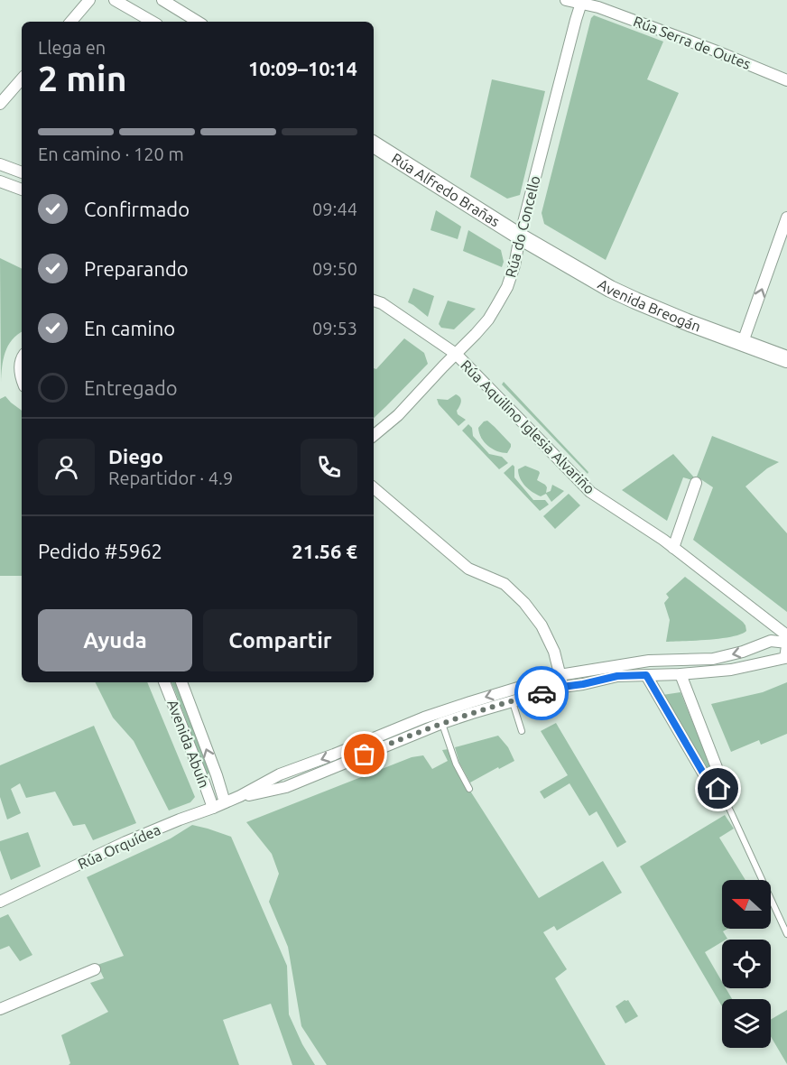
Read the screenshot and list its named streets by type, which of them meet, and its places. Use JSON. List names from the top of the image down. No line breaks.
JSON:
{"streets":{"street":["Rúa Serra de Outes","Rúa Alfredo Brañas","Rúa do Concello","Avenida Breogán","Rúa Aquilino Iglesia Alvariño","Avenida Abuín","Rúa Orquídea"]},"crossings":[["Rúa Serra de Outes","Rúa do Concello"],["Rúa Alfredo Brañas","Rúa do Concello"],["Rúa Alfredo Brañas","Avenida Breogán"],["Rúa do Concello","Avenida Breogán"],["Rúa do Concello","Rúa Aquilino Iglesia Alvariño"],["Avenida Abuín","Rúa Orquídea"]],"north":"left","page":{"heading":["2 min","Llega en","10:09–10:14"],"panel":["Diego","Repartidor · 4.9","Pedido #5962","21.56 €"],"bar":"En camino · 120 m","list":[["Confirmado","09:44"],["Preparando","09:50"],["En camino","09:53"],"Entregado"],"buttons":["Ayuda","Compartir"]}}
